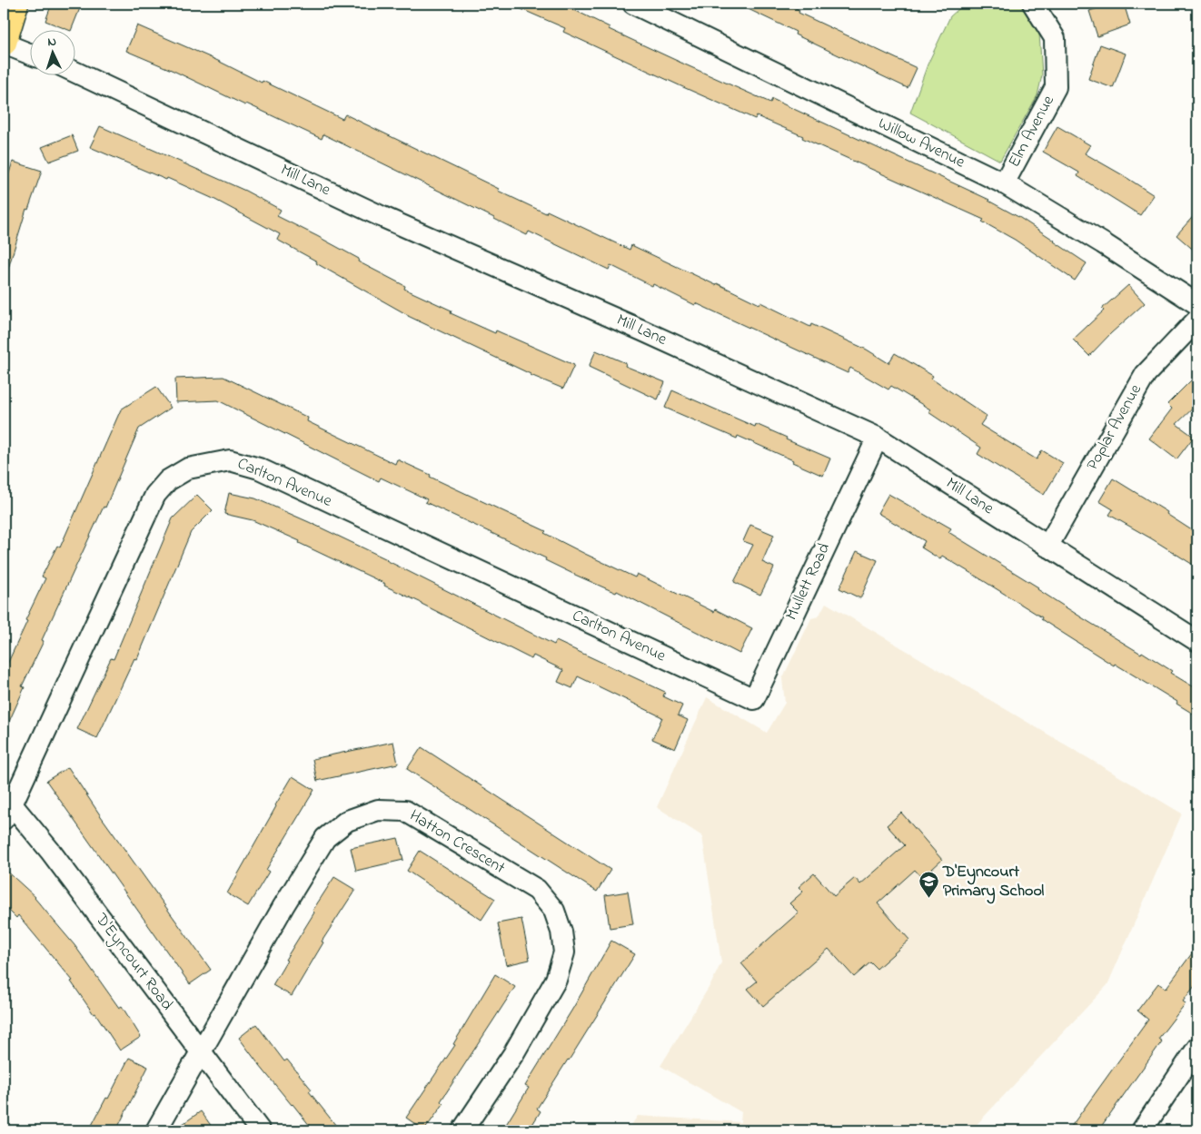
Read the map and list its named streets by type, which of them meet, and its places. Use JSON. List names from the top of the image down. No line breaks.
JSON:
{"streets":{"street":["Elm Avenue","Willow Avenue","Mill Lane","Poplar Avenue","Carlton Avenue","Mullett Road","Hatton Crescent","D'Eyncourt Road"]},"crossings":[["Elm Avenue","Willow Avenue"],["Mill Lane","Poplar Avenue"],["Mill Lane","Mullett Road"],["Carlton Avenue","Mullett Road"],["Carlton Avenue","D'Eyncourt Road"],["Hatton Crescent","D'Eyncourt Road"]],"places":{"school or university":["D'Eyncourt Primary School"]},"north":"top"}
